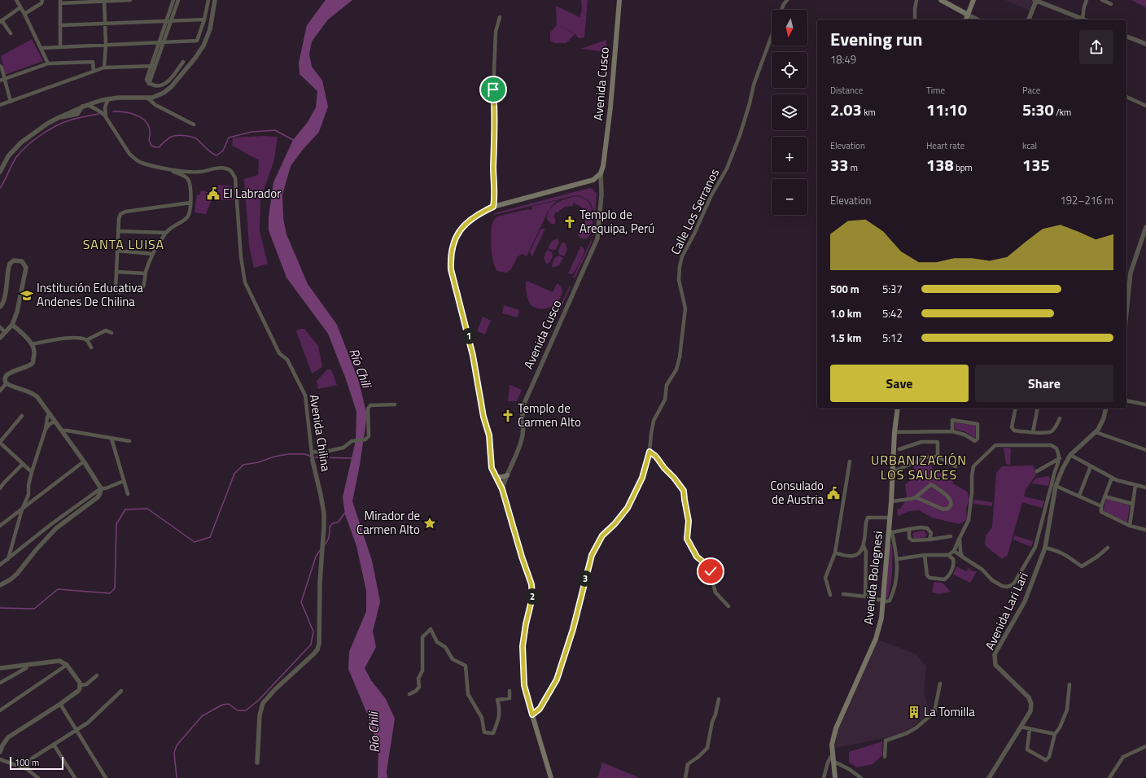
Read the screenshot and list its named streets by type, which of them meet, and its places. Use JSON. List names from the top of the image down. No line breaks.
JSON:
{"streets":{"main road":["Avenida Cusco","Avenida Bolognesi"],"street":["Calle Los Serranos","Avenida Chilina","Avenida Lari Lari"]},"districts":["SANTA LUISA","URBANIZACIÓN LOS SAUCES"],"water":["Río Chili"],"places":{"public building":["El Labrador","Consulado de Austria"],"church":["Templo de Arequipa, Perú","Templo de Carmen Alto"],"school or university":["Institución Educativa Andenes De Chilina"],"place":["Mirador de Carmen Alto"],"building":["La Tomilla"]},"scale_bar":"100 m","north":"bottom","page":{"map_buttons":["+","−"],"heading":["Evening run","18:49"],"stats":[["Distance","2.03 km"],["Time","11:10"],["Pace","5:30 /km"],["Elevation","33 m"],["Heart rate","138 bpm"],["kcal","135"]],"chart":["Elevation","192–216 m"],"list":[{"name":"500 m","note":"5:37"},{"name":"1.0 km","note":"5:42"},{"name":"1.5 km","note":"5:12"}],"pins":["1","3","2"],"buttons":["Save","Share"],"scale":"100 m"}}
